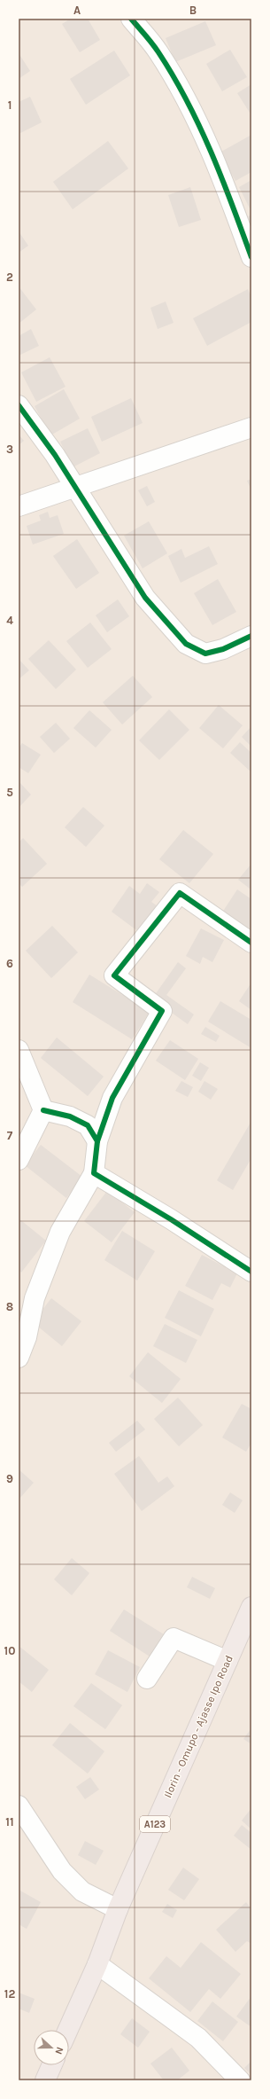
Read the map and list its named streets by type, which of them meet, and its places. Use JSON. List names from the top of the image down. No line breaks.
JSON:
{"streets":{"highway":["Ilorin - Omupo - Ajasse Ipo Road","A123"]},"north":"right","grid":{"columns":["A","B"],"rows":["1","2","3","4","5","6","7","8","9","10","11","12"]}}
